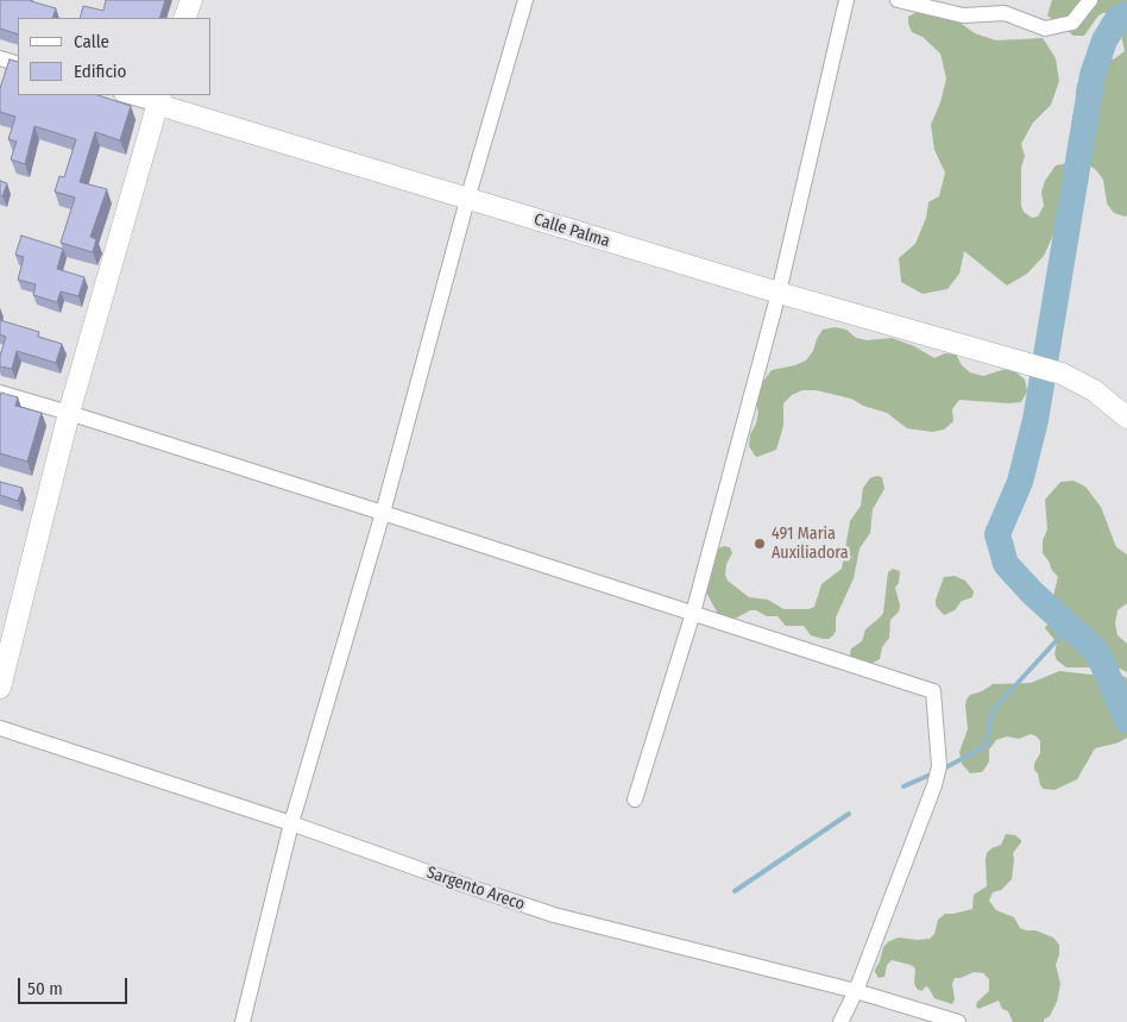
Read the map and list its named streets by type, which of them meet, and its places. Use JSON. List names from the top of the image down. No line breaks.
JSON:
{"streets":{"street":["Calle Palma","Sargento Areco"]},"places":["491 Maria Auxiliadora"],"legend":["Calle","Edificio"],"scale_bar":"50 m"}
